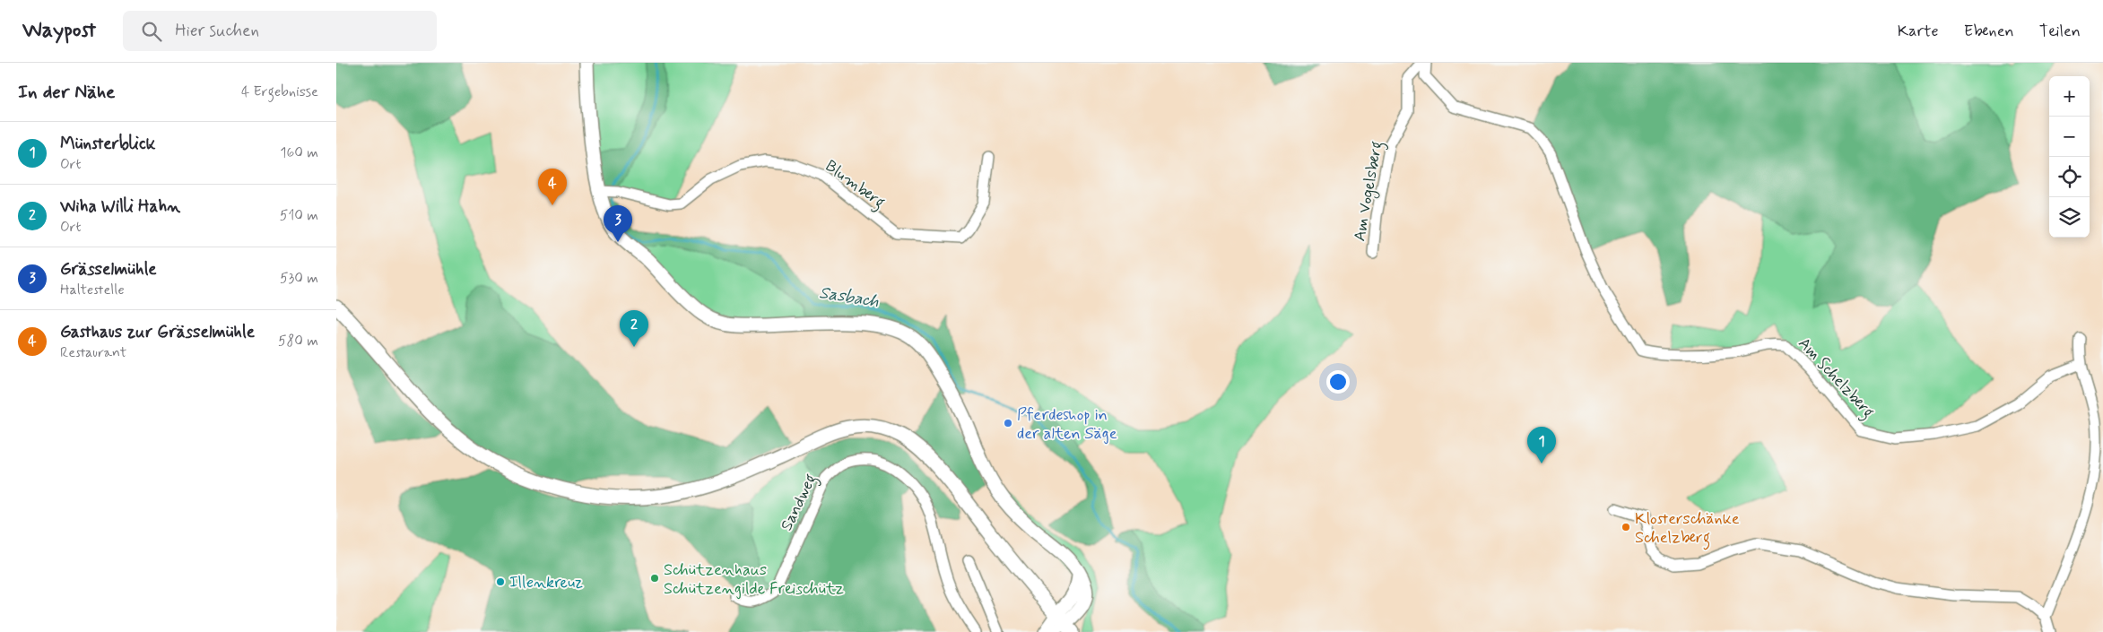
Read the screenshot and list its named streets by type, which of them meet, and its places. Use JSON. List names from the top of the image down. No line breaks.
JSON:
{"streets":{"street":["Blumberg","Am Vogelsberg","Am Schelzberg","Sandweg"]},"water":["Sasbach"],"places":["Pferdeshop in der alten Säge","Klosterschänke Schelzberg","Schützenhaus Schützengilde Freischütz","Illenkreuz"],"page":{"header":"Waypost","search":"Hier suchen","nav":["Karte","Ebenen","Teilen"],"heading":["In der Nähe","4 Ergebnisse"],"map_buttons":["+","−"],"list":[{"mark":"1","name":"Münsterblick","note":"Ort","value":"160 m"},{"mark":"2","name":"Wiha Willi Hahn","note":"Ort","value":"510 m"},{"mark":"3","name":"Grässelmühle","note":"Haltestelle","value":"530 m"},{"mark":"4","name":"Gasthaus zur Grässelmühle","note":"Restaurant","value":"580 m"}],"pins":["4","3","2","1"]}}
